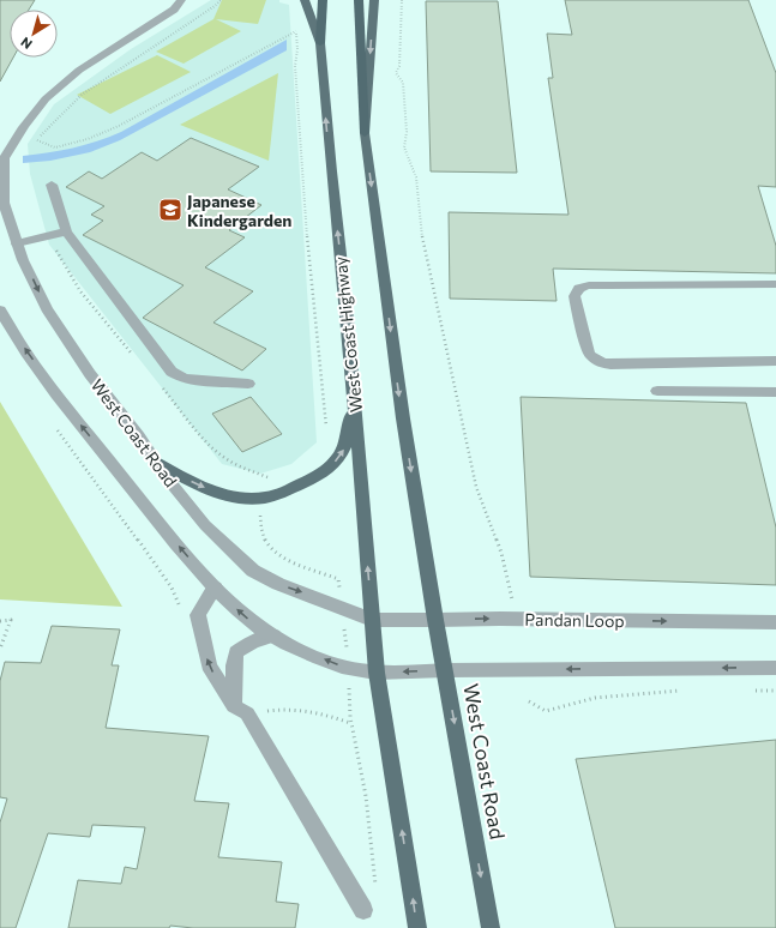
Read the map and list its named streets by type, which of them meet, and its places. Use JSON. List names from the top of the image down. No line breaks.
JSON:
{"streets":{"main road":["West Coast Highway","West Coast Road"],"street":["Pandan Loop"]},"crossings":[["West Coast Highway","West Coast Road"],["West Coast Highway","Pandan Loop"],["West Coast Road","Pandan Loop"]],"places":{"school or university":["Japanese Kindergarden"]},"north":"bottom left"}
